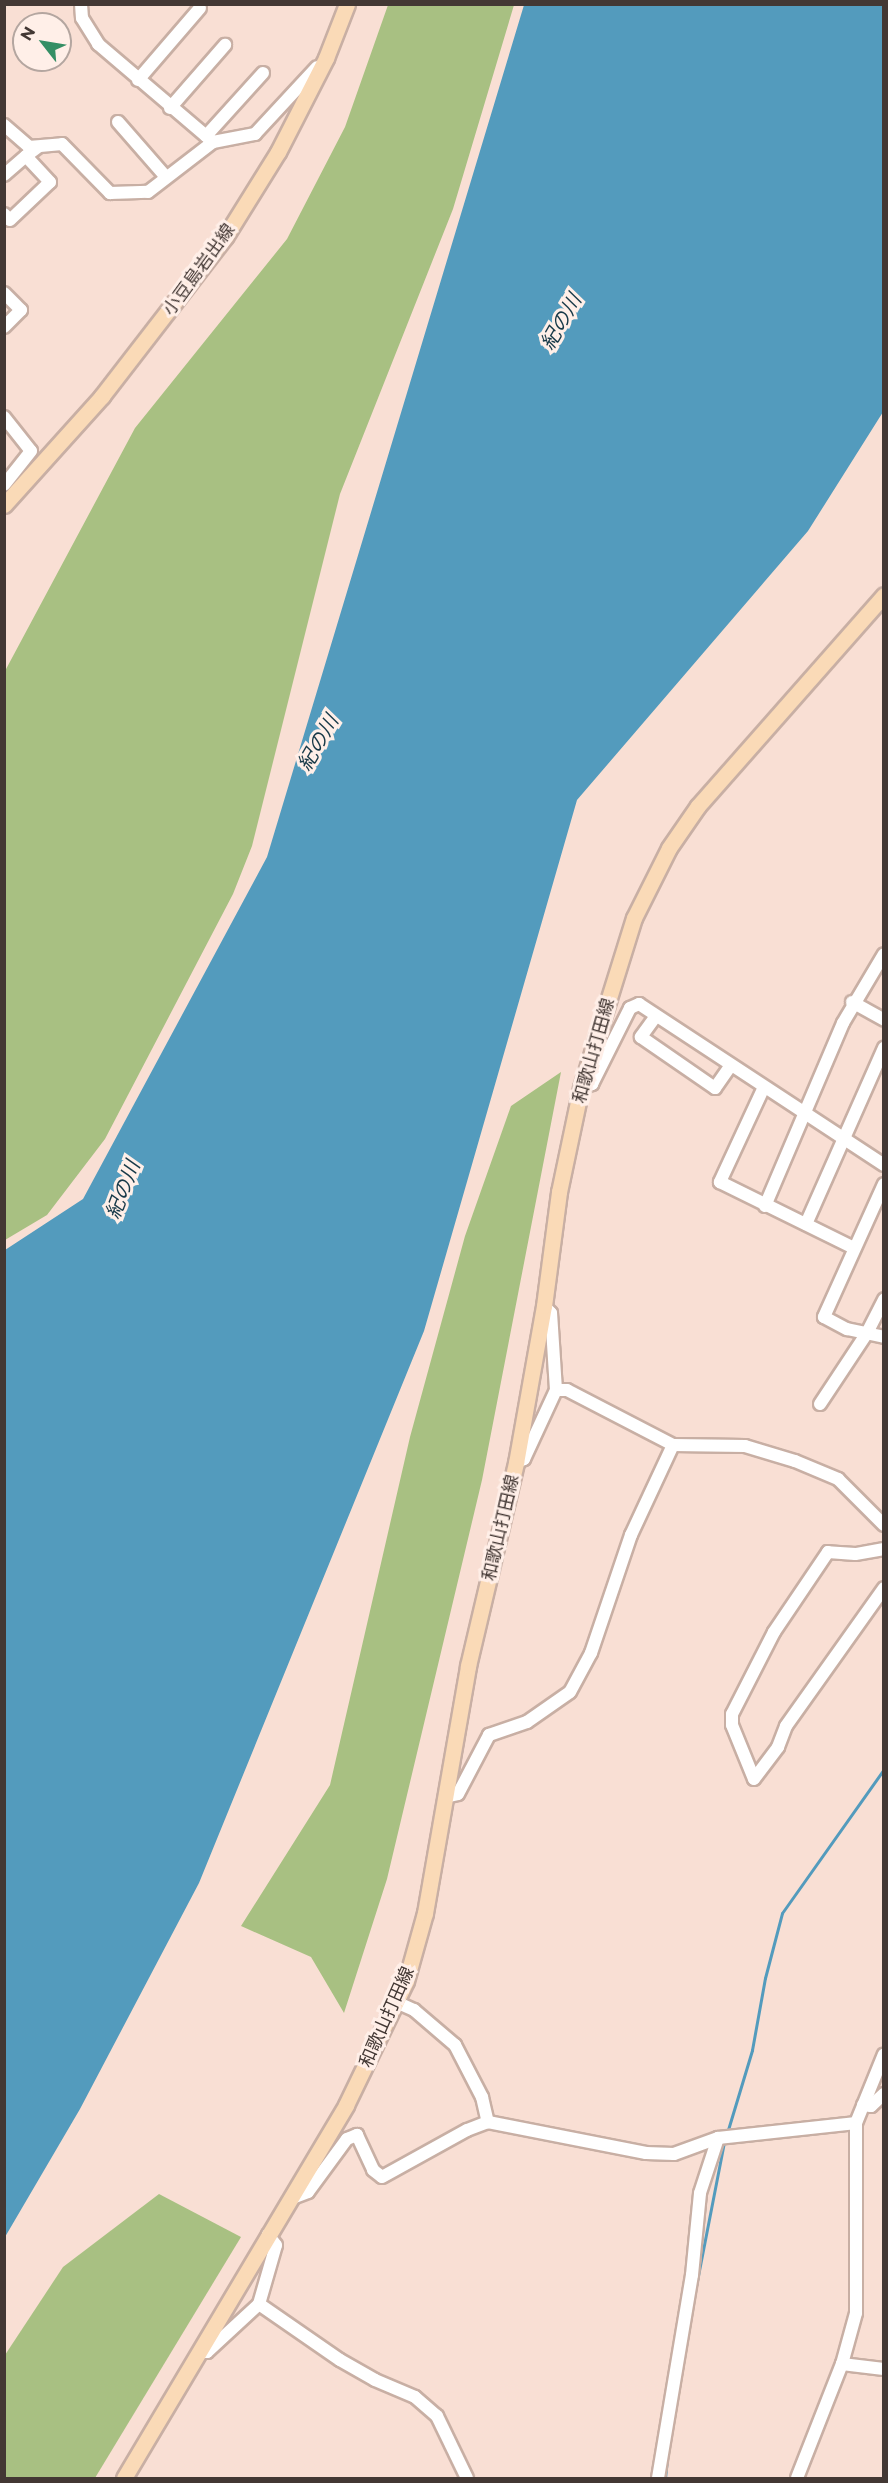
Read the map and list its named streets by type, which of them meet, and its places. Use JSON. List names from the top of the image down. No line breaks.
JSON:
{"streets":{"main road":["小豆島岩出線","和歌山打田線"]},"water":["紀の川"],"north":"top left"}
